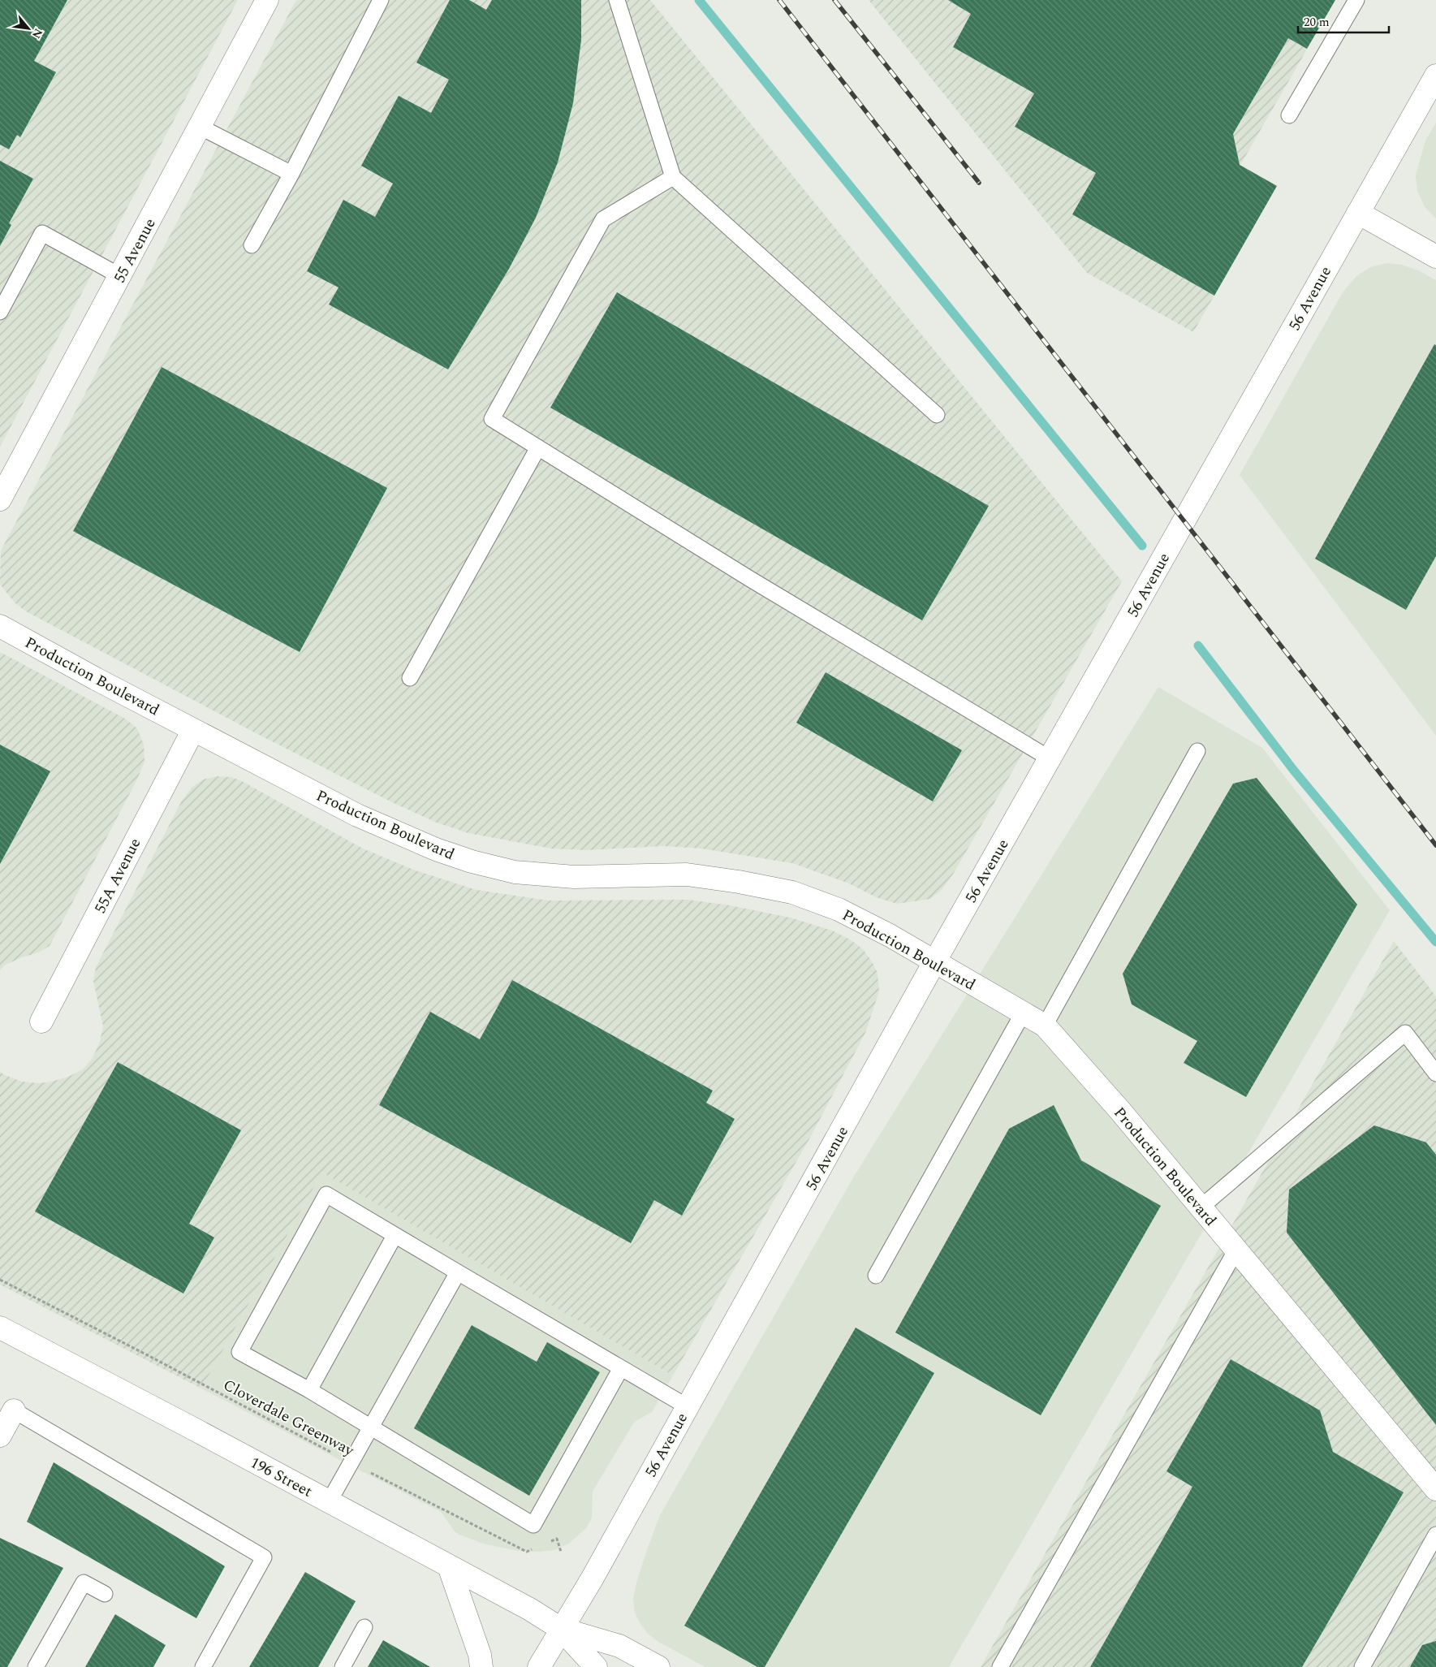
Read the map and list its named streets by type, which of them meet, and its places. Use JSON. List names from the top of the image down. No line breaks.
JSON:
{"streets":{"street":["55 Avenue","56 Avenue","Production Boulevard","55A Avenue","196 Street"],"path":["Cloverdale Greenway"]},"crossings":[["56 Avenue","Production Boulevard"],["56 Avenue","196 Street"],["Production Boulevard","55A Avenue"]],"scale_bar":"20 m","north":"bottom right"}
